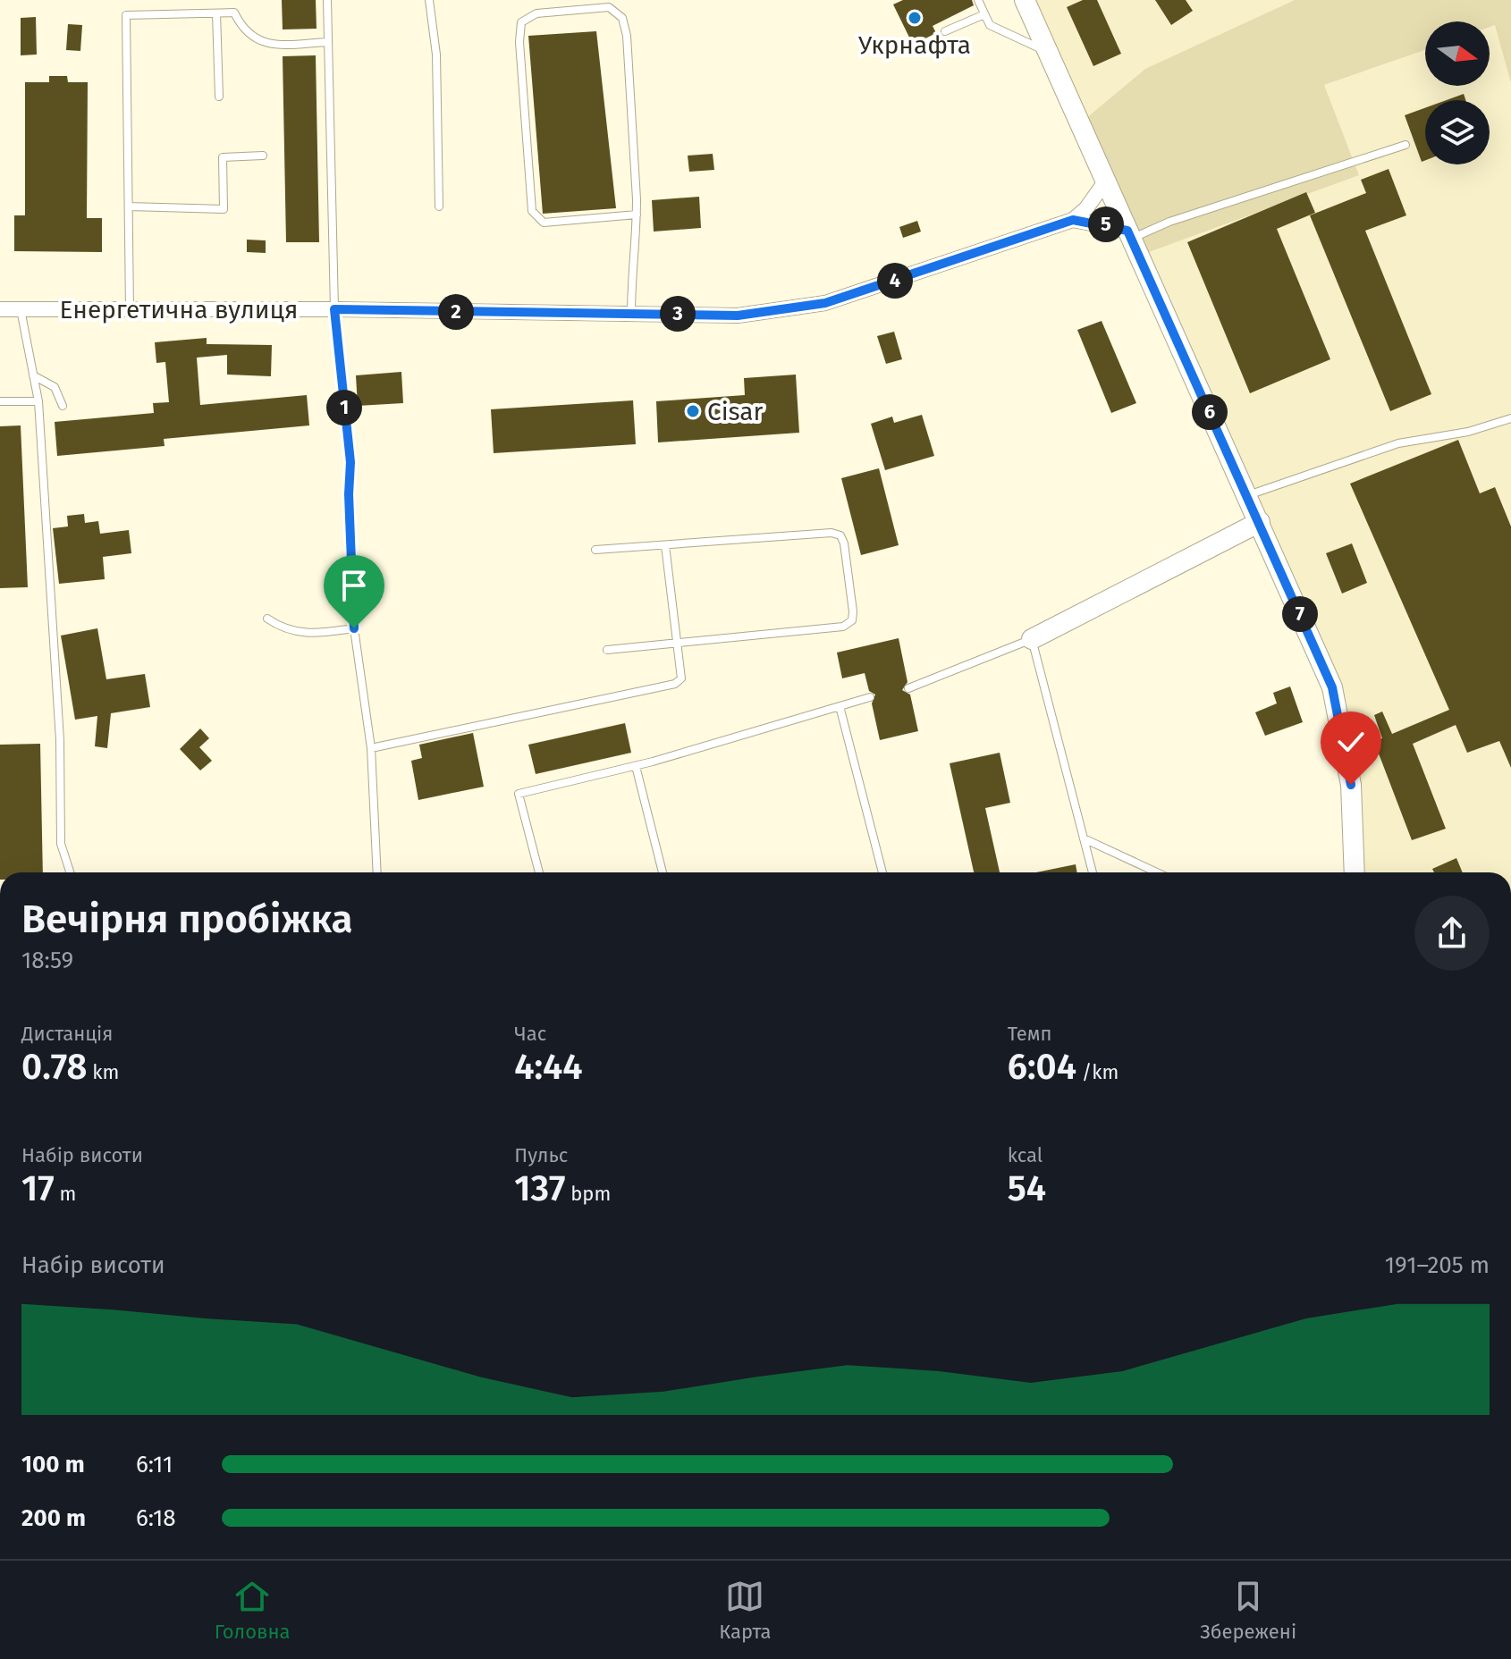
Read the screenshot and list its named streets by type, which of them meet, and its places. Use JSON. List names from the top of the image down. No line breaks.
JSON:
{"streets":{"street":["Енергетична вулиця"]},"places":["Укрнафта","Cisar"],"north":"right","page":{"pins":["5","4","2","3","1","6","7"],"heading":["Вечірня пробіжка","18:59"],"stats":[["Дистанція","0.78 km"],["Час","4:44"],["Темп","6:04 /km"],["Набір висоти","17 m"],["Пульс","137 bpm"],["kcal","54"]],"chart":["Набір висоти","191–205 m"],"list":[{"name":"100 m","note":"6:11"},{"name":"200 m","note":"6:18"}],"tabs":["Головна","Карта","Збережені"]}}
